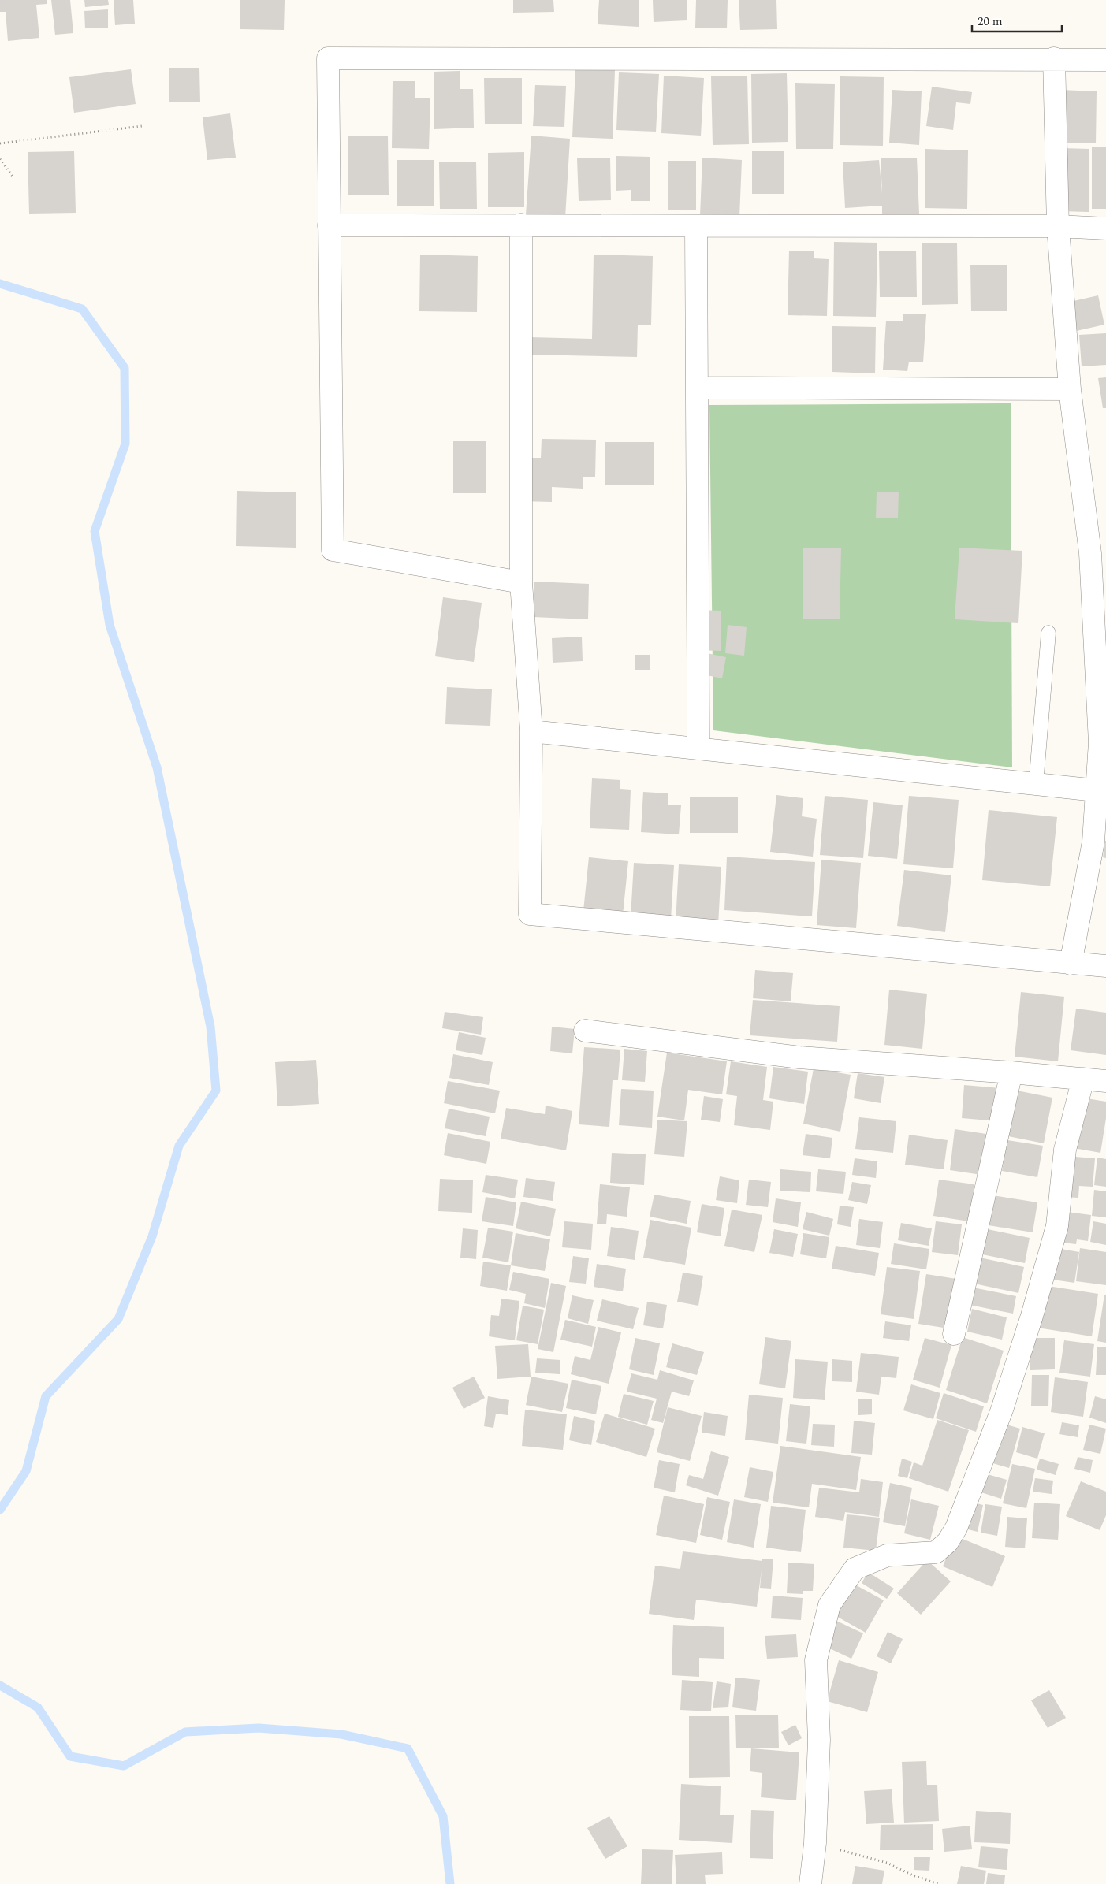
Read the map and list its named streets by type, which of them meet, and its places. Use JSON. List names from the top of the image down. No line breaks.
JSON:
{"scale_bar":"20 m"}
